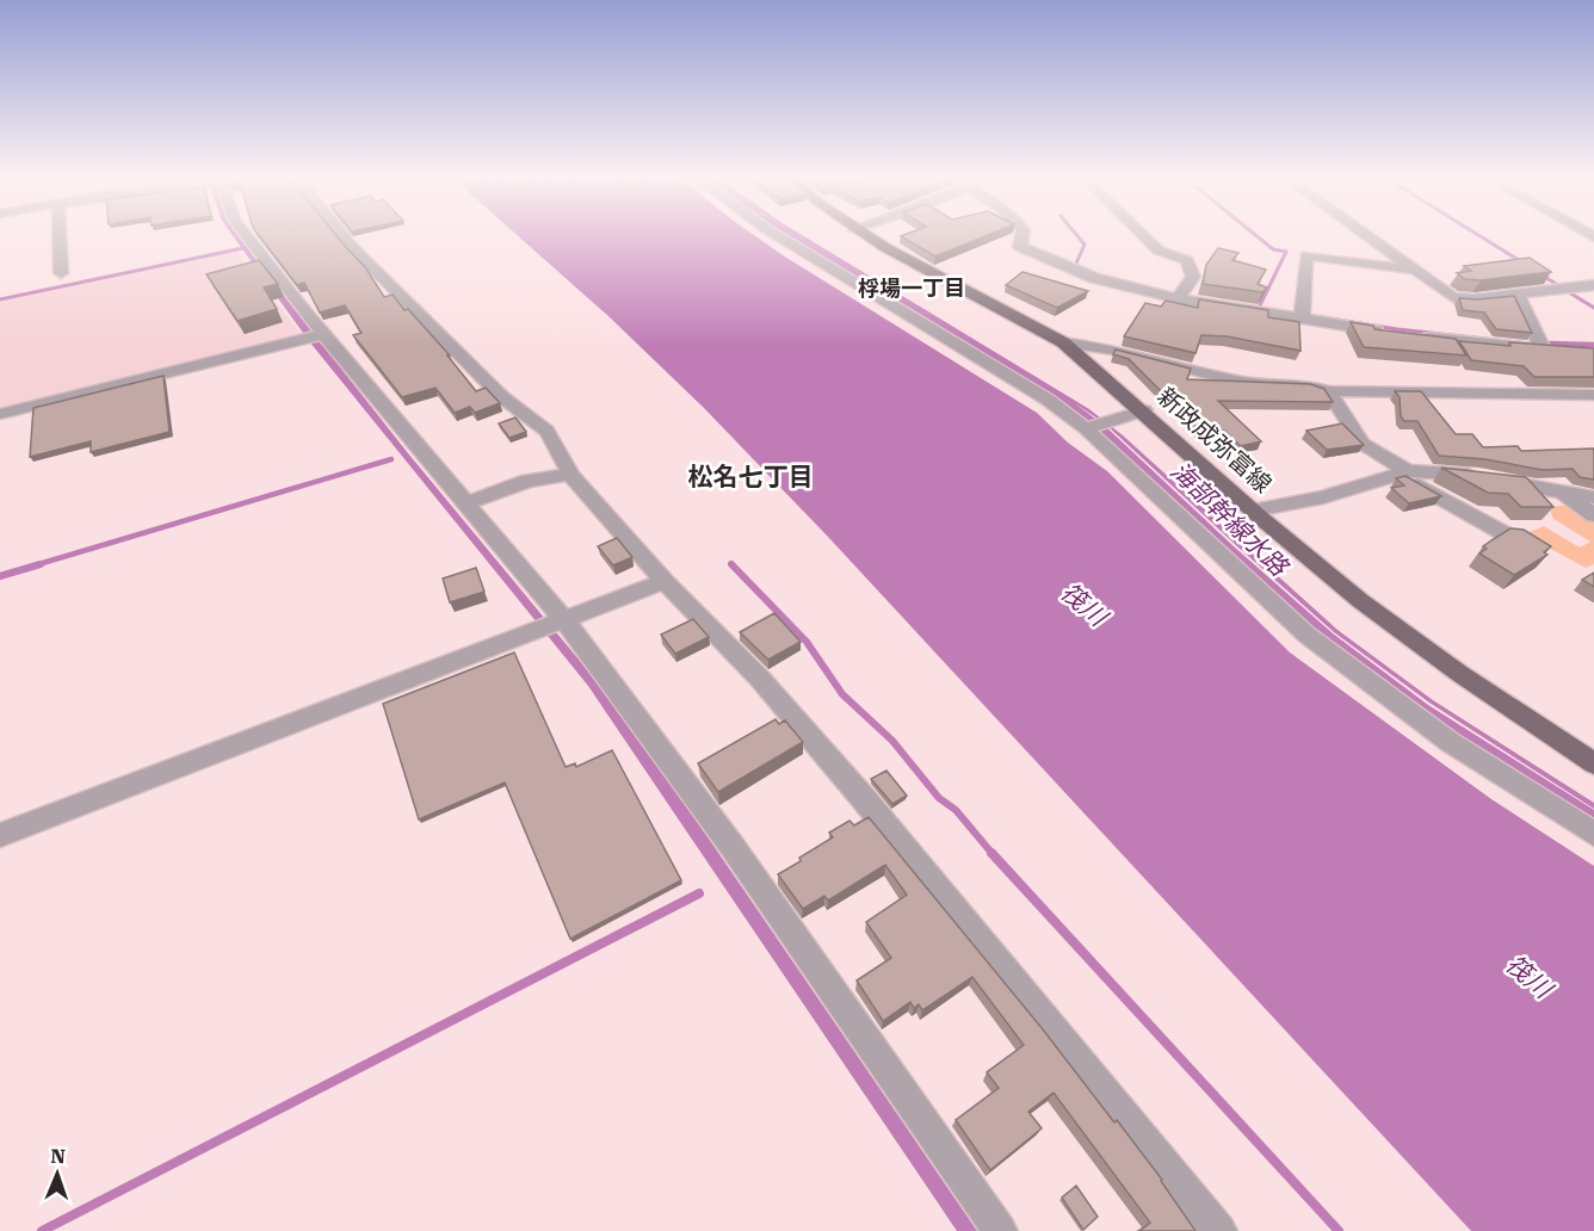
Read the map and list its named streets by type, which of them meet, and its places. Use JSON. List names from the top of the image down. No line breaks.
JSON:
{"streets":{"main road":["新政成弥富線"]},"districts":["桴場一丁目","松名七丁目"],"water":["海部幹線水路","筏川"],"north":"top"}
